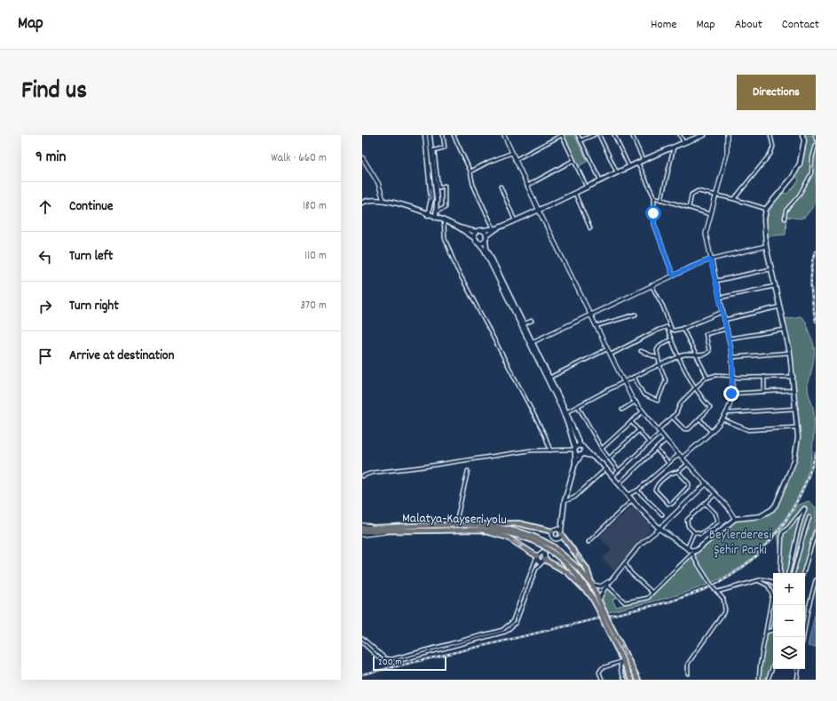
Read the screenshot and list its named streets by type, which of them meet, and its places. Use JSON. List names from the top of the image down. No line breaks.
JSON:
{"streets":{"highway":["Malatya-Kayseri yolu"]},"parks":["Beylerderesi Şehir Parkı"],"scale_bar":"200 m","page":{"header":"Map","nav":["Home","Map","About","Contact"],"title":"Find us","buttons":"Directions","heading":["9 min","Walk · 660 m"],"list":[["Continue","180 m"],["Turn left","110 m"],["Turn right","370 m"],"Arrive at destination"],"map_buttons":["+","−"],"scale":"200 m"}}
